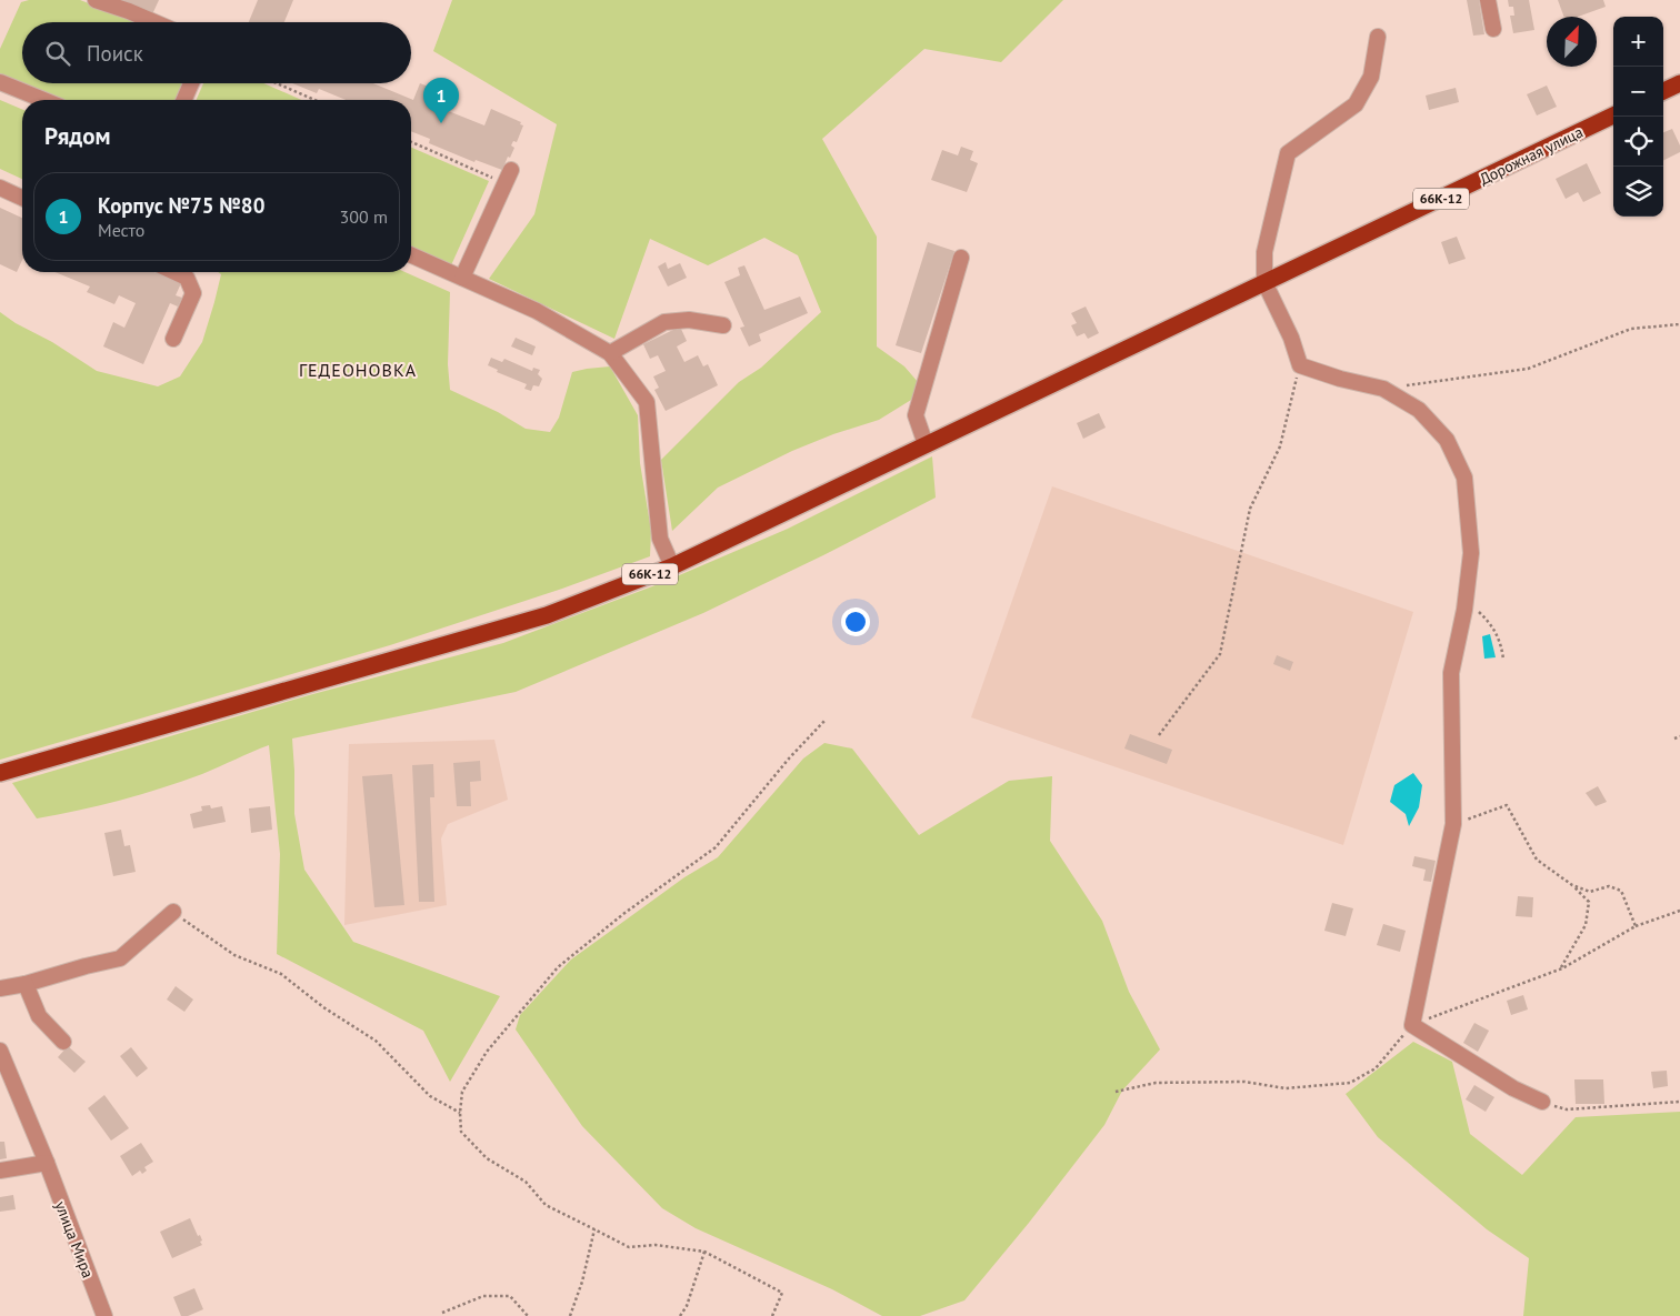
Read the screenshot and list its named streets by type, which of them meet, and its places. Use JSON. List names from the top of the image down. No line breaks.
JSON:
{"streets":{"main road":["Дорожная улица","66К-12"],"street":["улица Мира"]},"crossings":[["Дорожная улица","66К-12"]],"districts":["ГЕДЕОНОВКА"],"north":"top right","page":{"map_buttons":["+","−"],"search":"Поиск","pins":"1","heading":"Рядом","list":[{"mark":"1","name":"Корпус №75 №80","note":"Место","value":"300 m"}]}}
